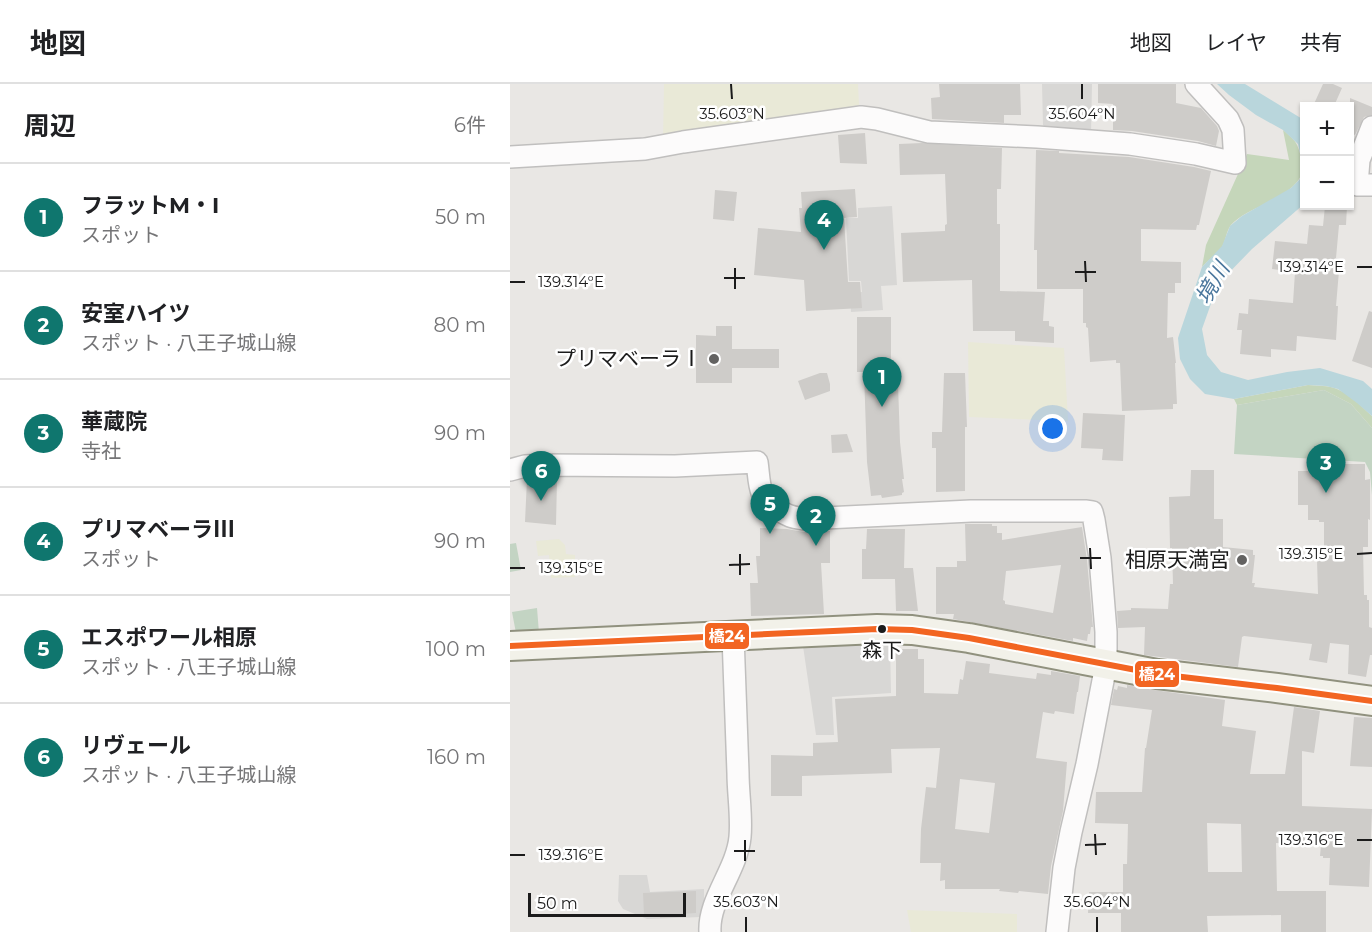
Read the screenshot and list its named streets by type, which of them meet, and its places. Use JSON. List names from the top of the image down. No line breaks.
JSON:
{"water":["境川"],"places":["プリマベーラⅠ","相原天満宮","森下"],"lines":["transit line 橋24"],"scale_bar":"50 m","page":{"header":"地図","nav":["地図","レイヤ","共有"],"heading":["周辺","6件"],"map_buttons":["+","−"],"list":[{"mark":"1","name":"フラットM・I","note":"スポット","value":"50 m"},{"mark":"2","name":"安室ハイツ","note":"スポット · 八王子城山線","value":"80 m"},{"mark":"3","name":"華蔵院","note":"寺社","value":"90 m"},{"mark":"4","name":"プリマベーラⅢ","note":"スポット","value":"90 m"},{"mark":"5","name":"エスポワール相原","note":"スポット · 八王子城山線","value":"100 m"},{"mark":"6","name":"リヴェール","note":"スポット · 八王子城山線","value":"160 m"}],"pins":["4","1","3","6","5","2"],"scale":"50 m"},"coordinates":["35.603°N","35.604°N","139.314°E","139.315°E","139.316°E"]}
